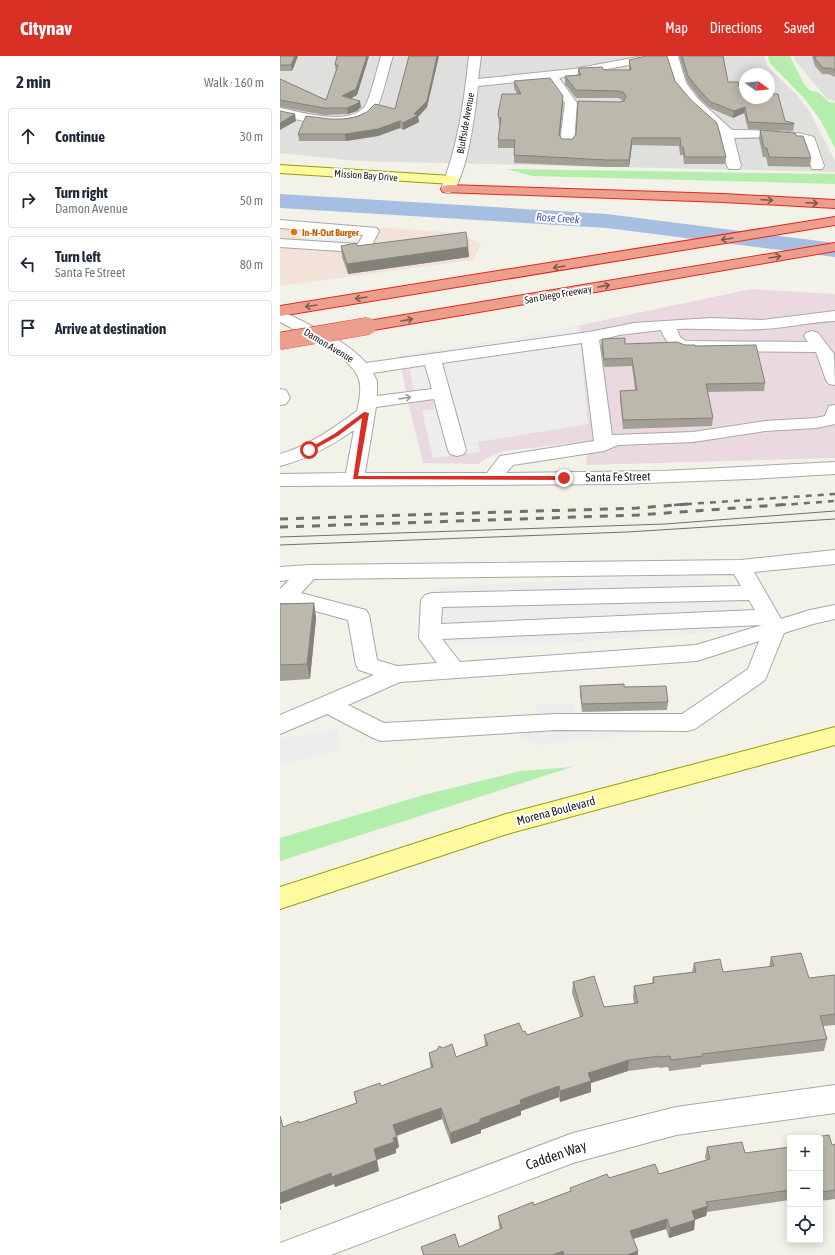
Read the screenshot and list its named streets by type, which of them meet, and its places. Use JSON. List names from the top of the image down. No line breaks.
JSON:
{"streets":{"highway":["San Diego Freeway"],"main road":["Mission Bay Drive","Morena Boulevard"],"street":["Bluffside Avenue","Damon Avenue","Santa Fe Street","Cadden Way"]},"crossings":[["Bluffside Avenue","Mission Bay Drive"],["Damon Avenue","Santa Fe Street"]],"water":["Rose Creek"],"places":["In-N-Out Burger"],"north":"right","page":{"header":"Citynav","nav":["Map","Directions","Saved"],"heading":["2 min","Walk · 160 m"],"list":[["Continue","30 m"],["Turn right","Damon Avenue","50 m"],["Turn left","Santa Fe Street","80 m"],"Arrive at destination"],"map_buttons":["+","−"]}}
